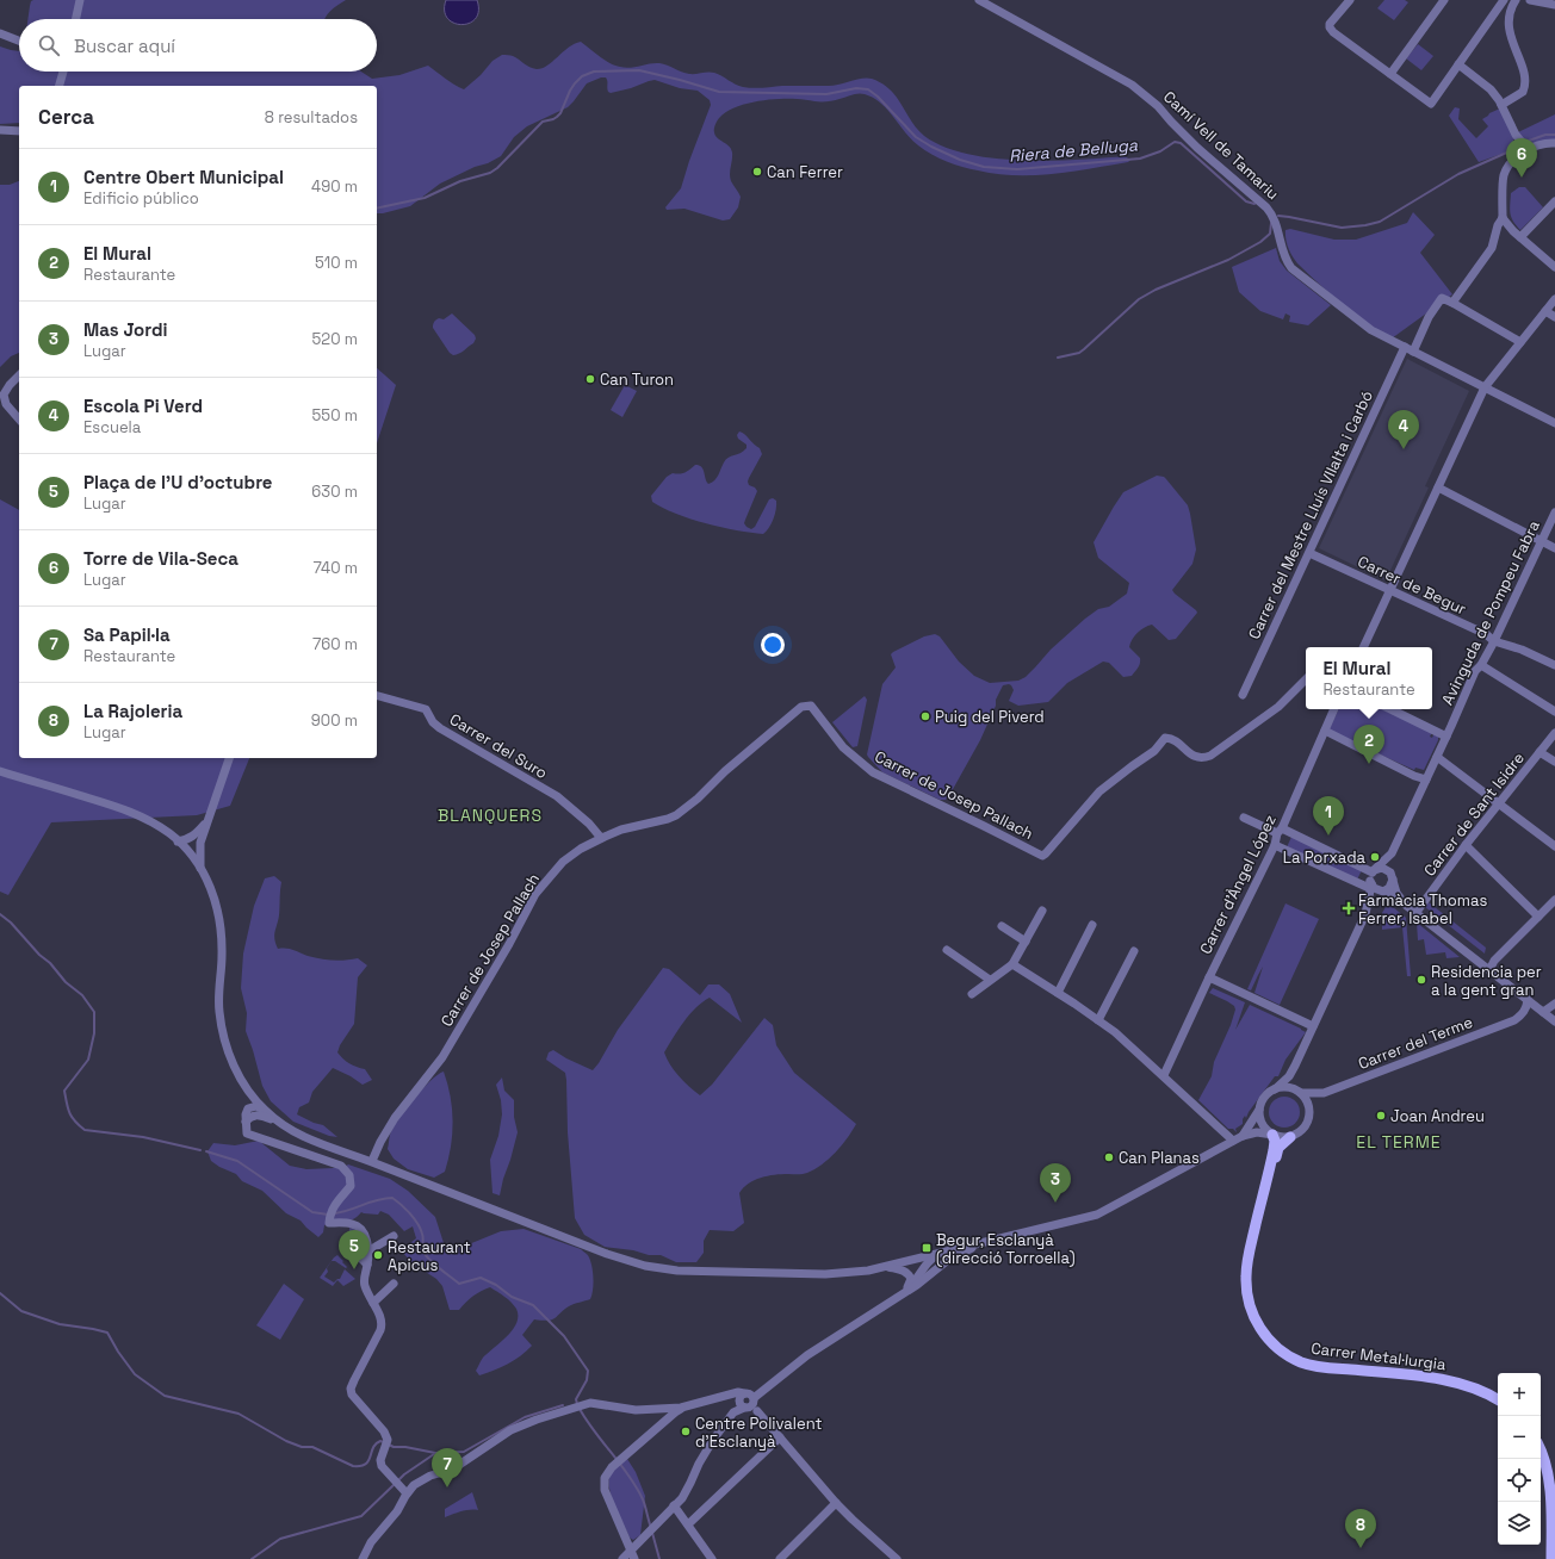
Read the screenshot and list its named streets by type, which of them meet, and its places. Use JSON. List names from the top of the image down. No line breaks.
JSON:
{"streets":{"main road":["Carrer Metal·lurgia"],"street":["Camí Vell de Tamariu","Carrer del Mestre Lluís VIlalta i Carbó","Carrer de Begur","Avinguda de Pompeu Fabra","Carrer del Suro","Carrer de Josep Pallach","Carrer de Sant Isidre","Carrer d'Àngel López","Carrer del Terme"]},"crossings":[["Camí Vell de Tamariu","Carrer del Mestre Lluís VIlalta i Carbó"],["Carrer del Mestre Lluís VIlalta i Carbó","Carrer de Begur"],["Carrer de Begur","Avinguda de Pompeu Fabra"],["Carrer del Suro","Carrer de Josep Pallach"],["Carrer del Terme","Carrer Metal·lurgia"]],"districts":["BLANQUERS","EL TERME"],"water":["Riera de Belluga"],"places":{"other":["Can Ferrer","Can Turon","Puig del Piverd","La Porxada","Residencia per a la gent gran","Joan Andreu","Can Planas","Restaurant Apicus","Centre Polivalent d'Esclanyà"],"health":["Farmàcia Thomas Ferrer, Isabel"],"transit":["Begur, Esclanyà (direcció Torroella)"]},"page":{"search":"Buscar aquí","heading":["Cerca","8 resultados"],"pins":["6","4","2","1","3","5","7","8"],"list":[{"mark":"1","name":"Centre Obert Municipal","note":"Edificio público","value":"490 m"},{"mark":"2","name":"El Mural","note":"Restaurante","value":"510 m"},{"mark":"3","name":"Mas Jordi","note":"Lugar","value":"520 m"},{"mark":"4","name":"Escola Pi Verd","note":"Escuela","value":"550 m"},{"mark":"5","name":"Plaça de l'U d'octubre","note":"Lugar","value":"630 m"},{"mark":"6","name":"Torre de Vila-Seca","note":"Lugar","value":"740 m"},{"mark":"7","name":"Sa Papil·la","note":"Restaurante","value":"760 m"},{"mark":"8","name":"La Rajoleria","note":"Lugar","value":"900 m"}],"popup":["El Mural","Restaurante"],"map_buttons":["+","−"]}}
